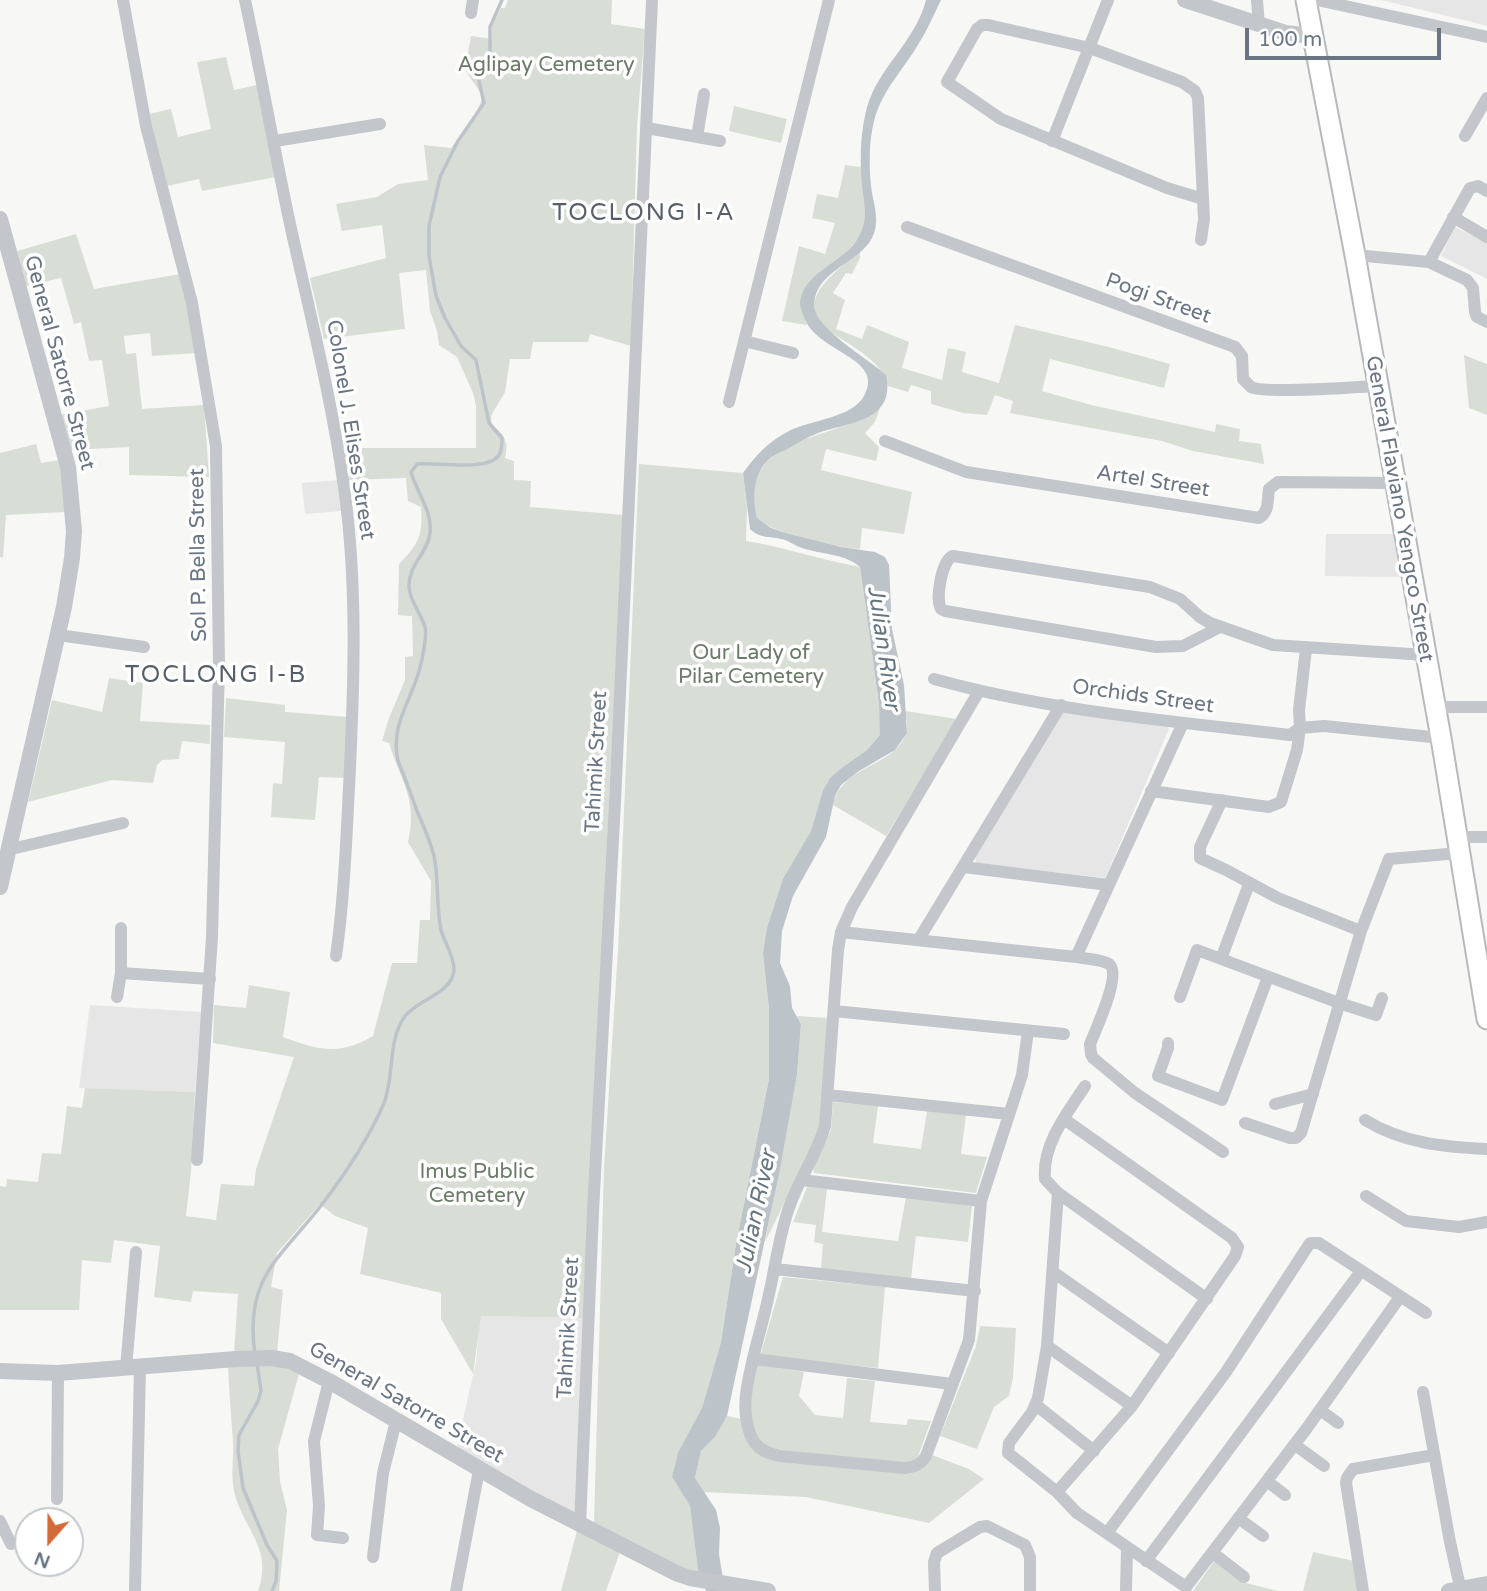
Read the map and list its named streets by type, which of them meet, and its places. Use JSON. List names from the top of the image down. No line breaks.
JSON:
{"streets":{"main road":["General Flaviano Yengco Street"],"street":["Pogi Street","General Satorre Street","Colonel J. Elises Street","Artel Street","Sol P. Bella Street","Orchids Street","Tahimik Street"]},"crossings":[["Pogi Street","General Flaviano Yengco Street"],["General Satorre Street","Tahimik Street"],["Artel Street","General Flaviano Yengco Street"],["General Flaviano Yengco Street","Orchids Street"]],"districts":["TOCLONG I-A","TOCLONG I-B"],"water":["Julian River"],"parks":["Aglipay Cemetery","Our Lady of Pilar Cemetery","Imus Public Cemetery"],"scale_bar":"100 m","north":"bottom"}
